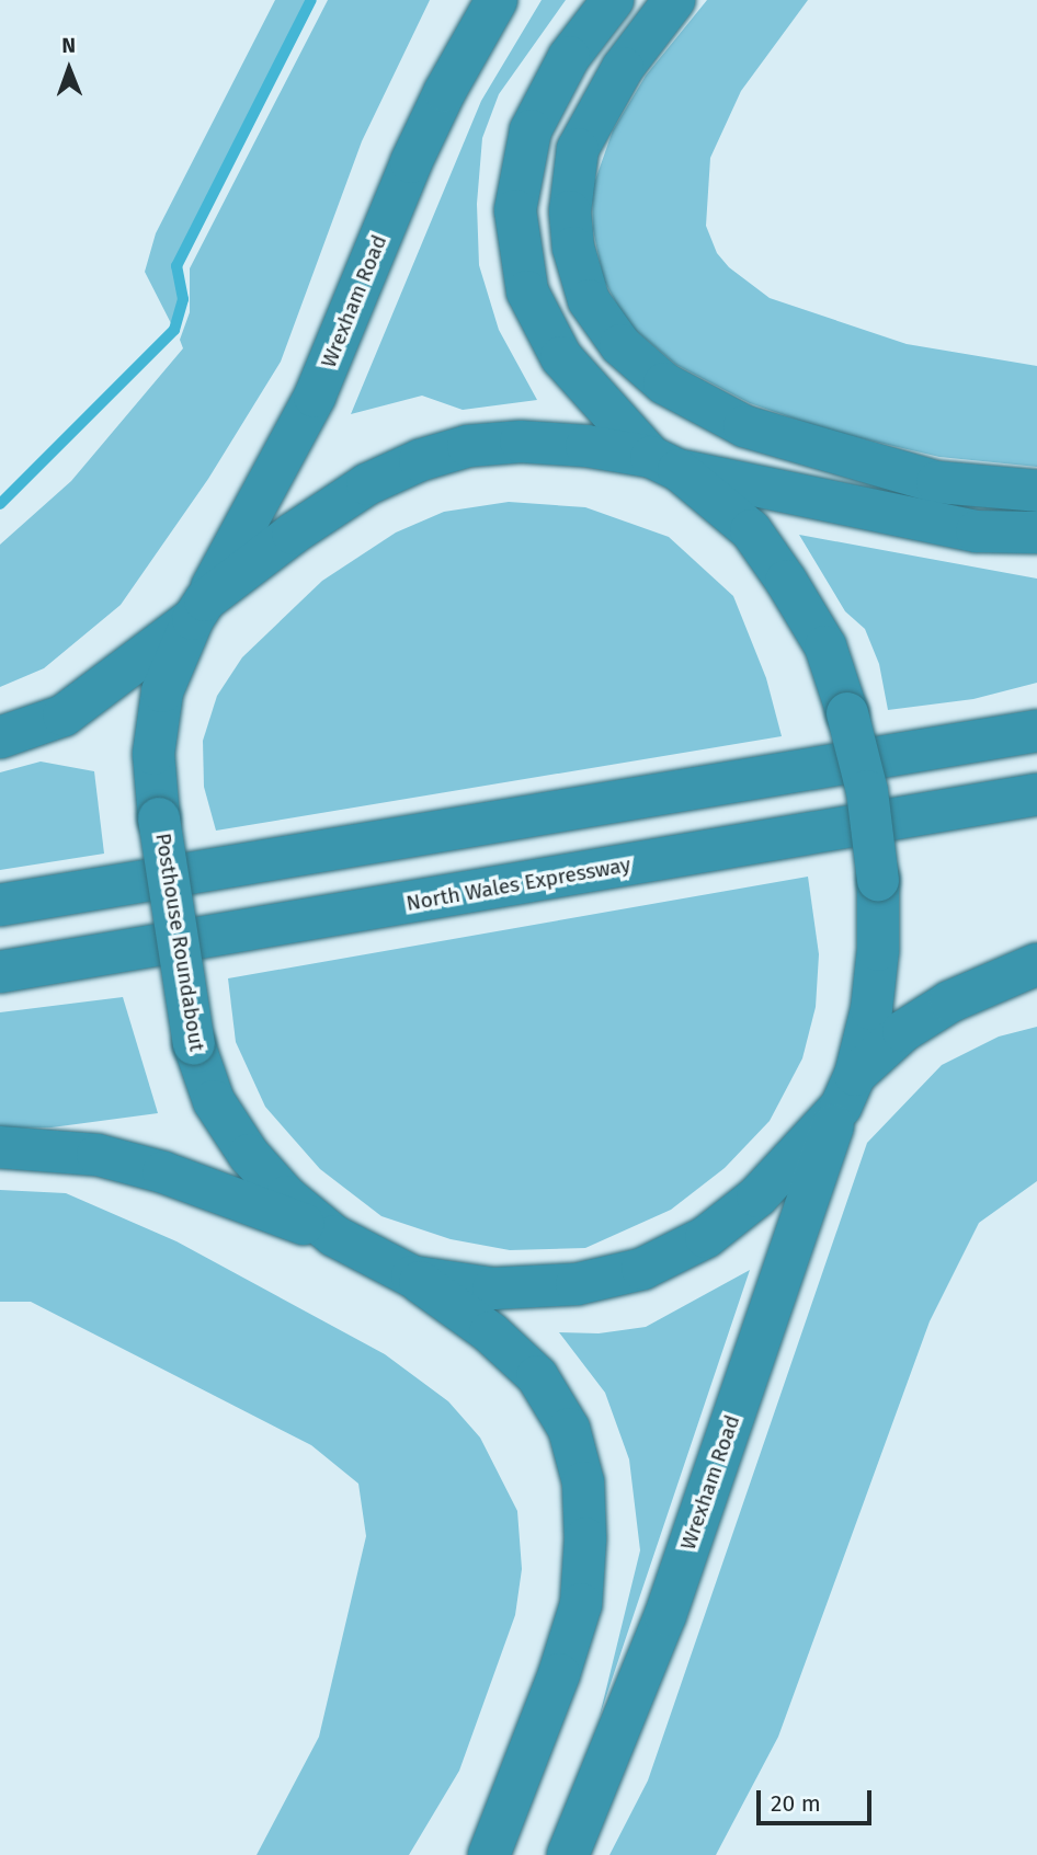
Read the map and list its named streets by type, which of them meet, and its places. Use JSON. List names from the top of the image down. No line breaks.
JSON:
{"streets":{"highway":["Wrexham Road","North Wales Expressway","Posthouse Roundabout"]},"crossings":[["Wrexham Road","Posthouse Roundabout"]],"scale_bar":"20 m","north":"top"}
